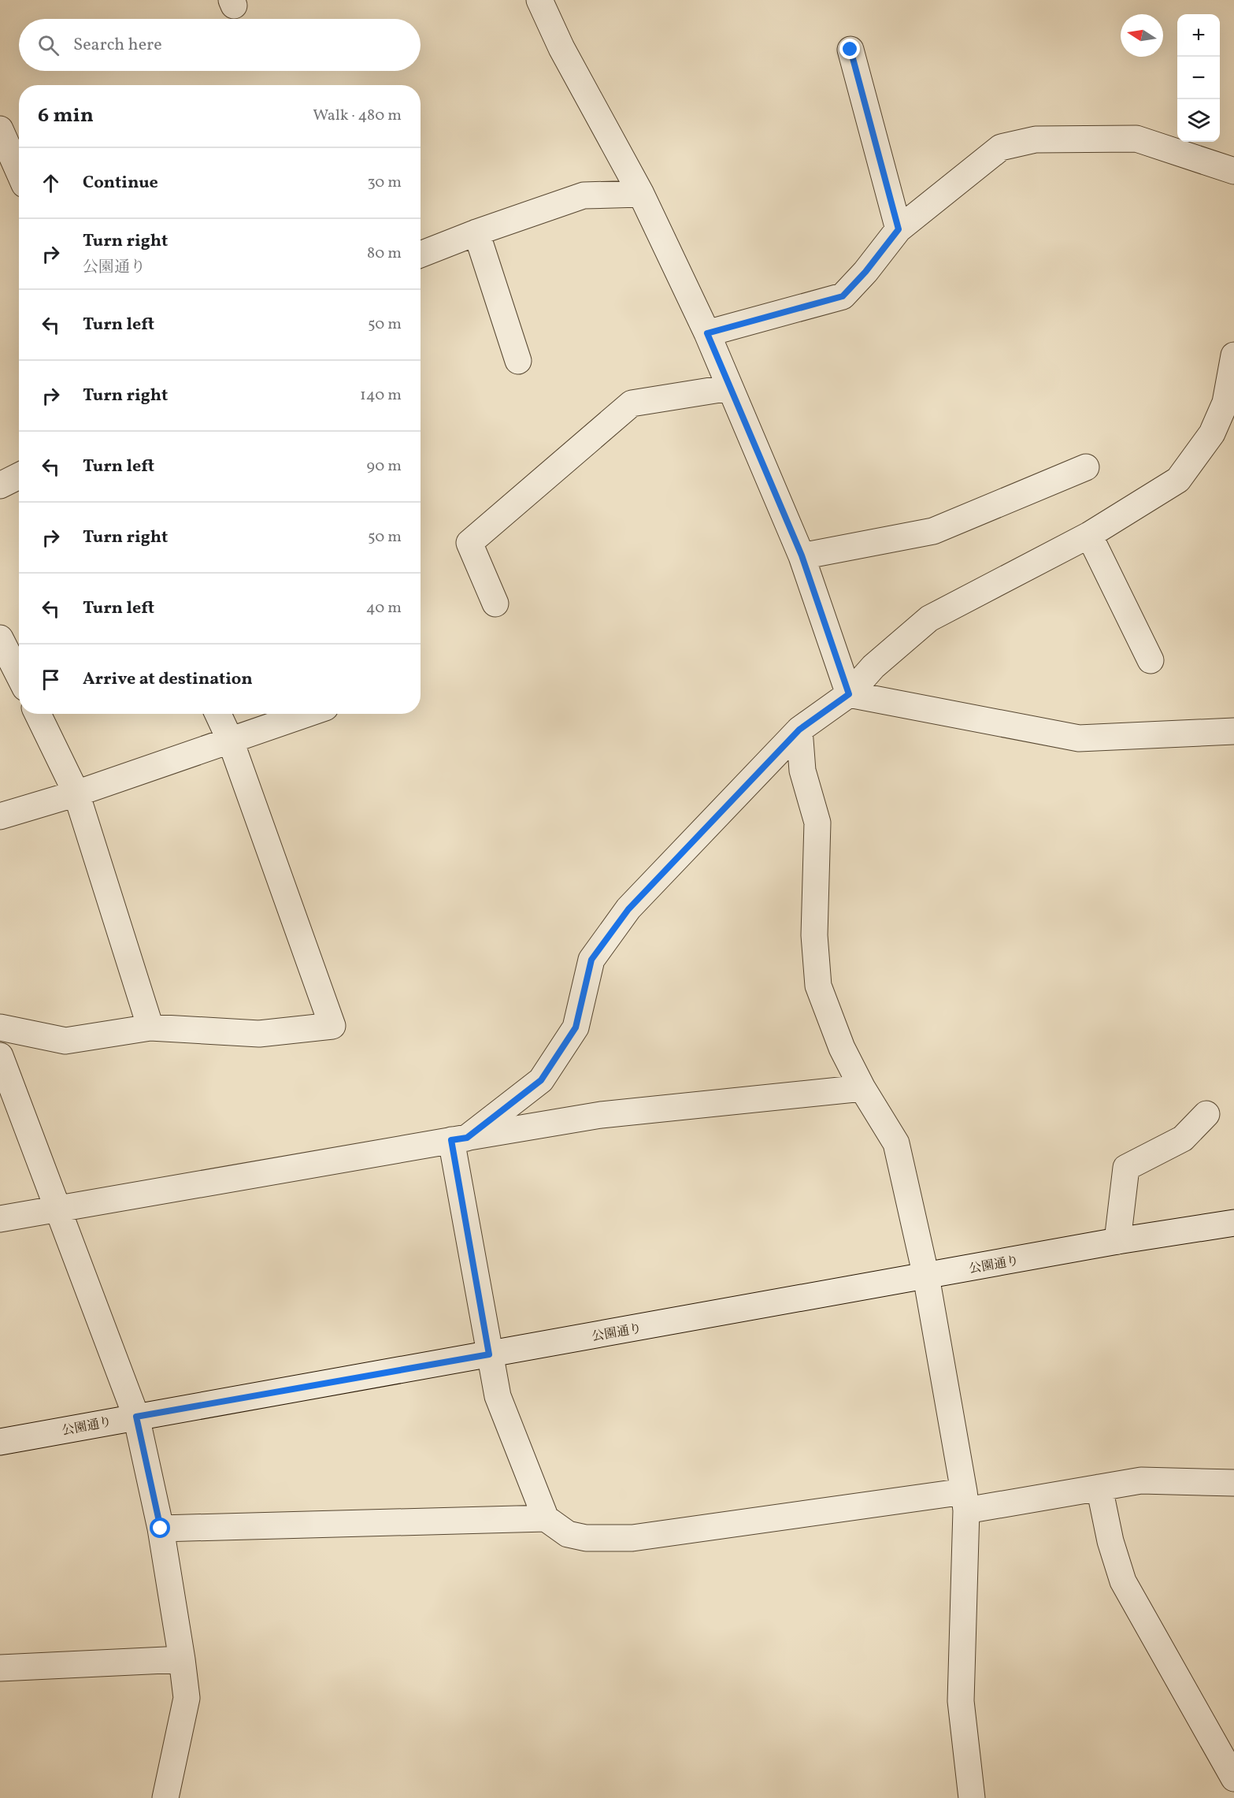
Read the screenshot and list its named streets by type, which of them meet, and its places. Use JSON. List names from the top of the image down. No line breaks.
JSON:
{"streets":{"street":["公園通り"]},"north":"left","page":{"map_buttons":["+","−"],"search":"Search here","heading":["6 min","Walk · 480 m"],"list":[["Continue","30 m"],["Turn right","公園通り","80 m"],["Turn left","50 m"],["Turn right","140 m"],["Turn left","90 m"],["Turn right","50 m"],["Turn left","40 m"],"Arrive at destination"]}}
